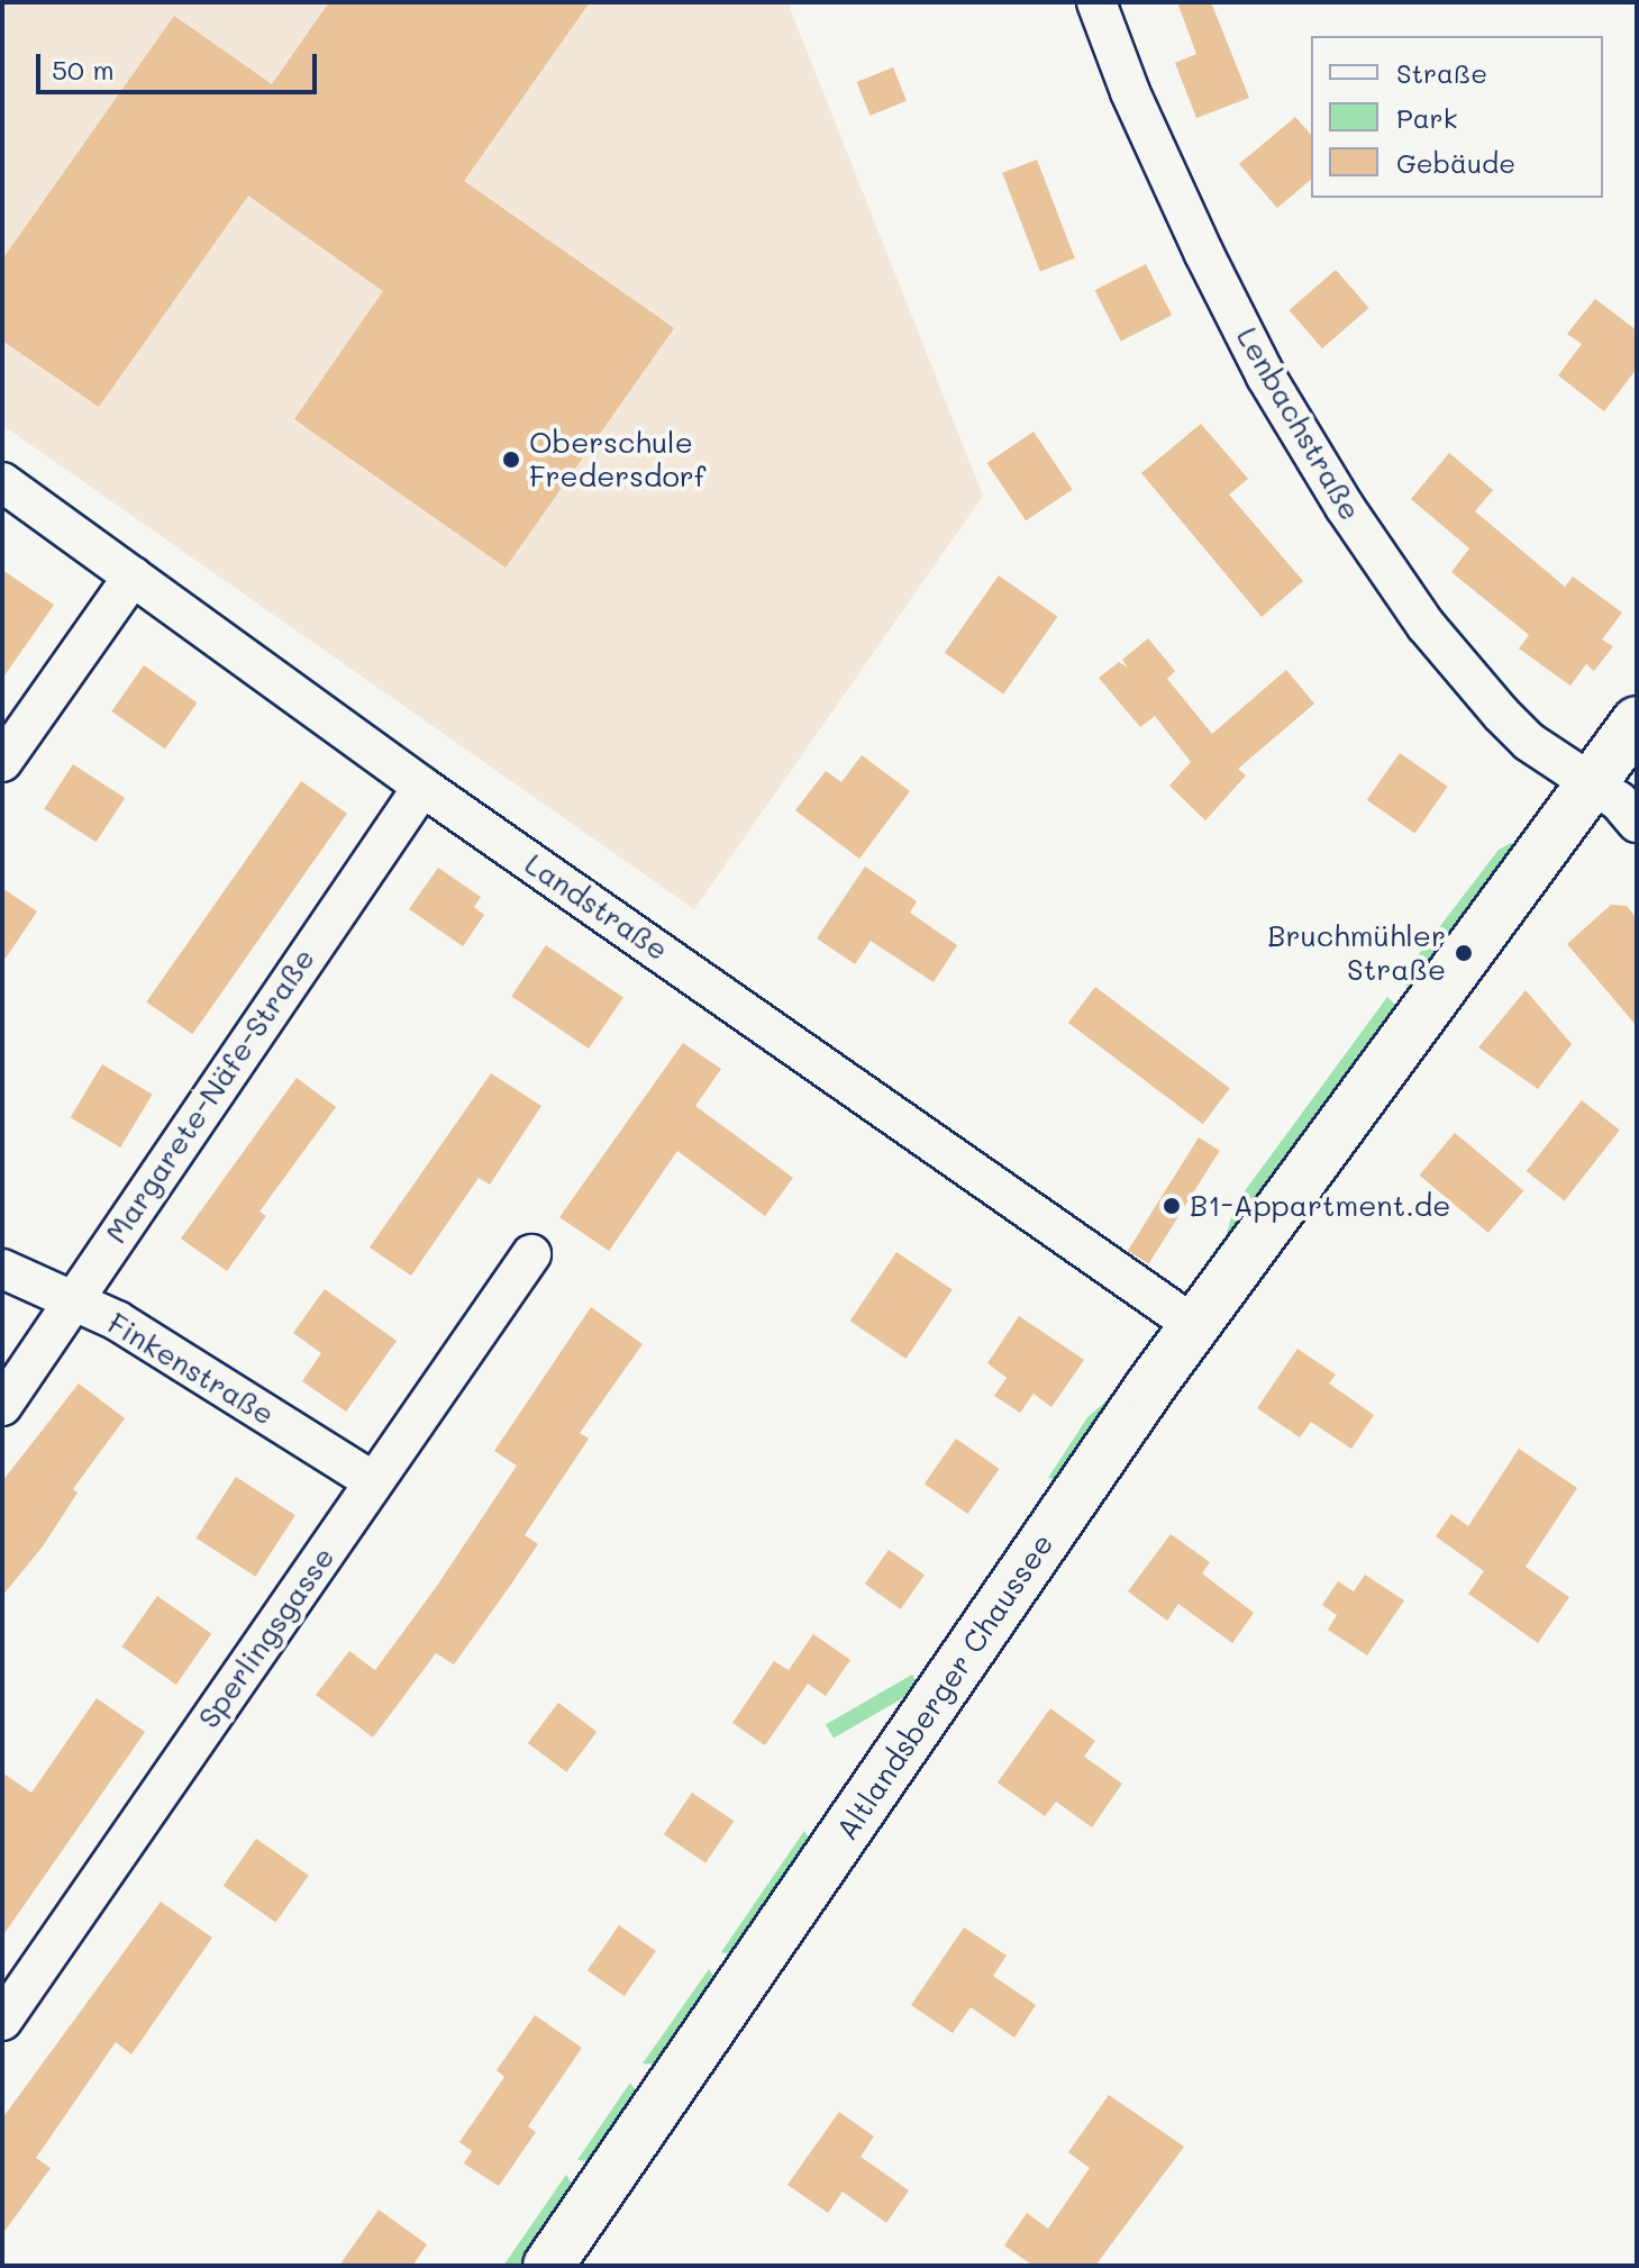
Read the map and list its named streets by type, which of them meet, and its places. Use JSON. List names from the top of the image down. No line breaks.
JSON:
{"streets":{"main road":["Altlandsberger Chaussee"],"street":["Lenbachstraße","Landstraße","Margarete-Näfe-Straße","Finkenstraße","Sperlingsgasse"]},"crossings":[["Lenbachstraße","Altlandsberger Chaussee"],["Landstraße","Margarete-Näfe-Straße"],["Landstraße","Altlandsberger Chaussee"],["Margarete-Näfe-Straße","Finkenstraße"],["Finkenstraße","Sperlingsgasse"]],"places":["Oberschule Fredersdorf","Bruchmühler Straße","B1-Appartment.de"],"legend":["Straße","Park","Gebäude"],"scale_bar":"50 m"}
